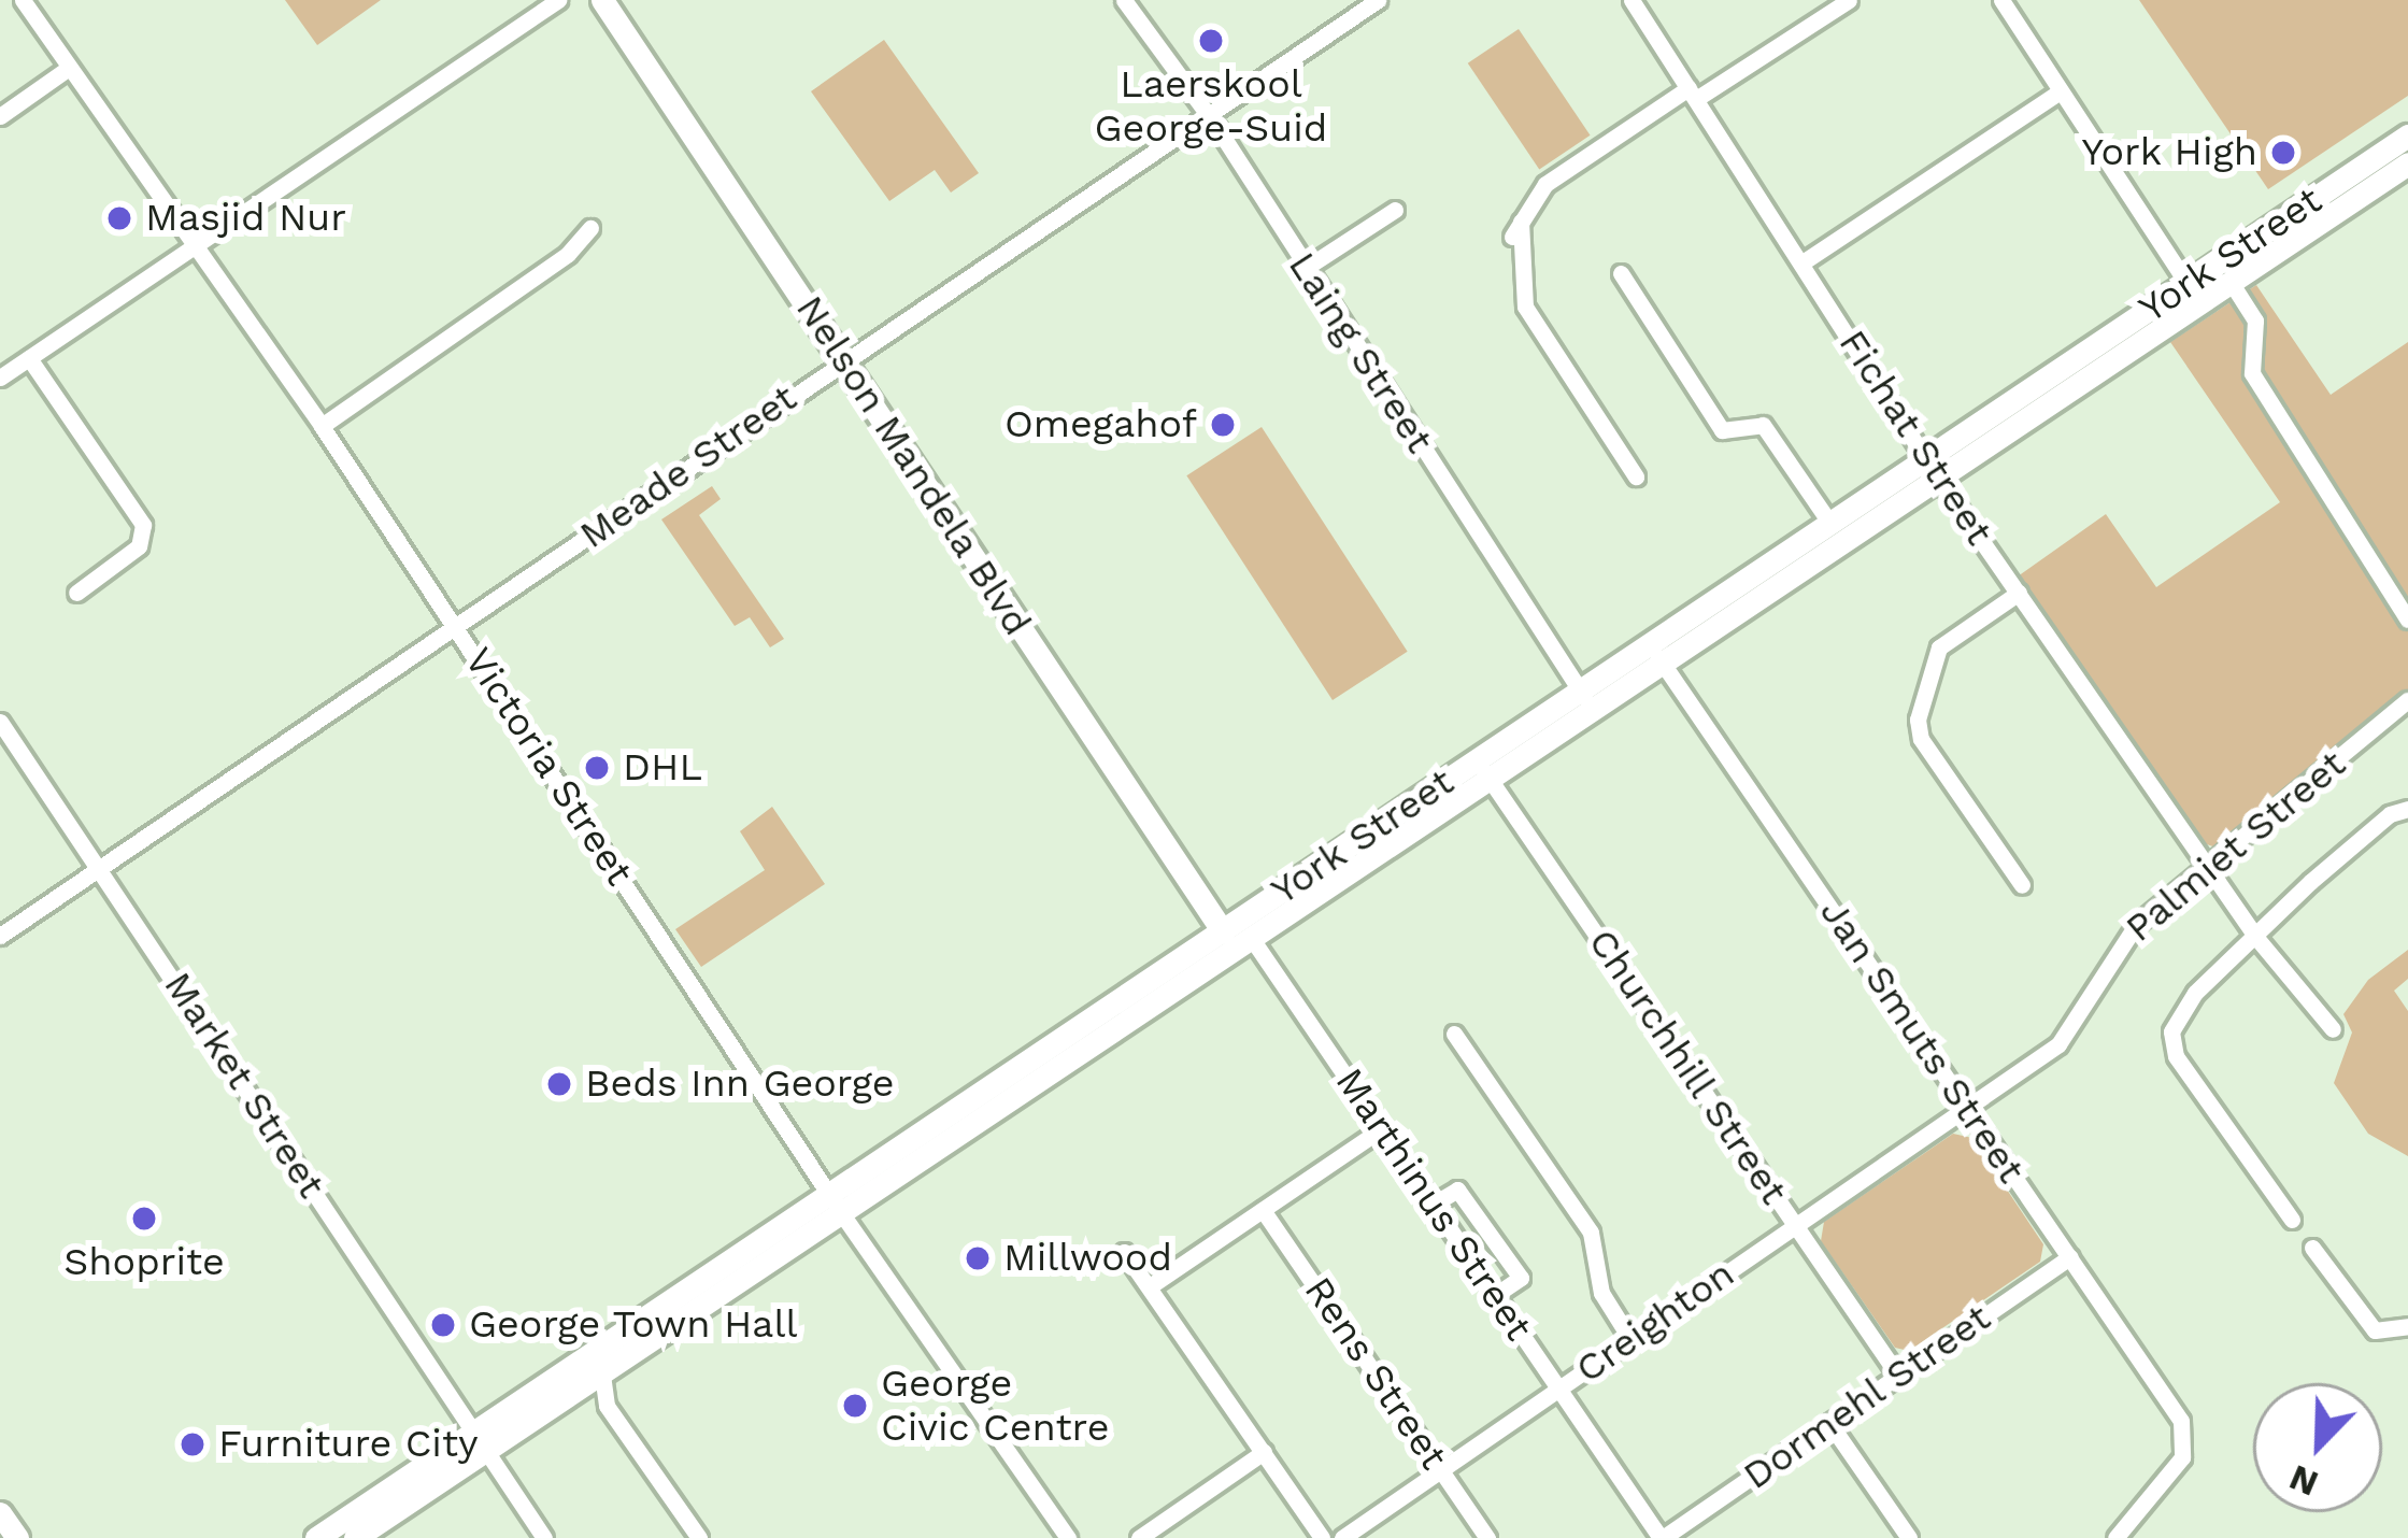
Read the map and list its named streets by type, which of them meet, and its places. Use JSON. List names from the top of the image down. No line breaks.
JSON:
{"streets":{"main road":["York Street","Nelson Mandela Blvd"],"street":["Laing Street","Fichat Street","Meade Street","Victoria Street","Palmiet Street","Jan Smuts Street","Churchhill Street","Market Street","Marthinus Street","Creighton","Rens Street","Dormehl Street"]},"crossings":[["York Street","Laing Street"],["York Street","Fichat Street"],["York Street","Nelson Mandela Blvd"],["York Street","Victoria Street"],["York Street","Jan Smuts Street"],["York Street","Churchhill Street"],["York Street","Market Street"],["York Street","Marthinus Street"],["Laing Street","Meade Street"],["Fichat Street","Palmiet Street"],["Nelson Mandela Blvd","Meade Street"],["Meade Street","Victoria Street"],["Meade Street","Market Street"],["Palmiet Street","Jan Smuts Street"],["Palmiet Street","Creighton"],["Jan Smuts Street","Creighton"],["Jan Smuts Street","Dormehl Street"],["Churchhill Street","Creighton"],["Churchhill Street","Dormehl Street"],["Marthinus Street","Creighton"],["Marthinus Street","Dormehl Street"],["Creighton","Rens Street"]],"places":["Laerskool George-Suid","York High","Masjid Nur","Omegahof","DHL","Beds Inn George","Shoprite","Millwood","George Town Hall","George Civic Centre","Furniture City"],"north":"bottom left"}
